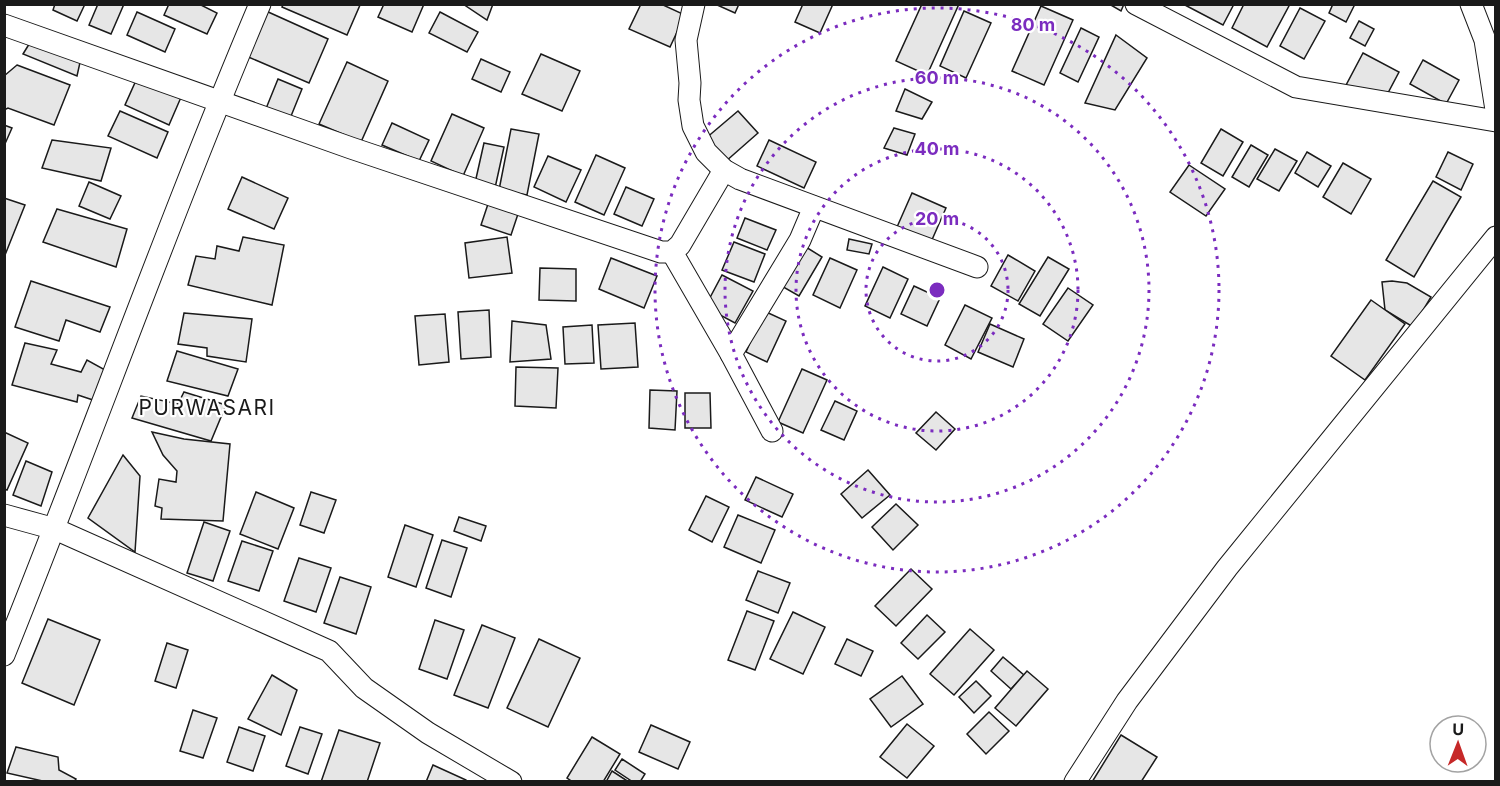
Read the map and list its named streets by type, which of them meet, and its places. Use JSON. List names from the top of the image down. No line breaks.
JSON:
{"districts":["PURWASARI"],"north":"top","rings":["80 m","60 m","40 m","20 m"]}
